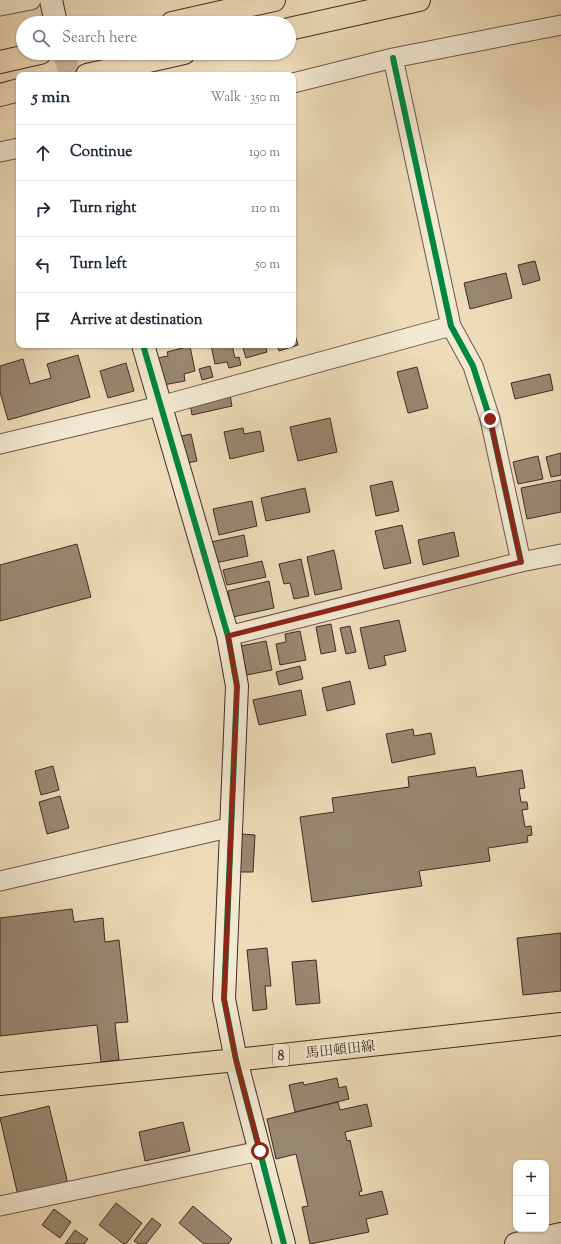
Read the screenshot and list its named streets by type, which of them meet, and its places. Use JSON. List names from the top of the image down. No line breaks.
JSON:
{"streets":{"main road":["馬田頓田線","8"]},"page":{"search":"Search here","heading":["5 min","Walk · 350 m"],"list":[["Continue","190 m"],["Turn right","110 m"],["Turn left","50 m"],"Arrive at destination"],"map_buttons":["+","−"]}}
